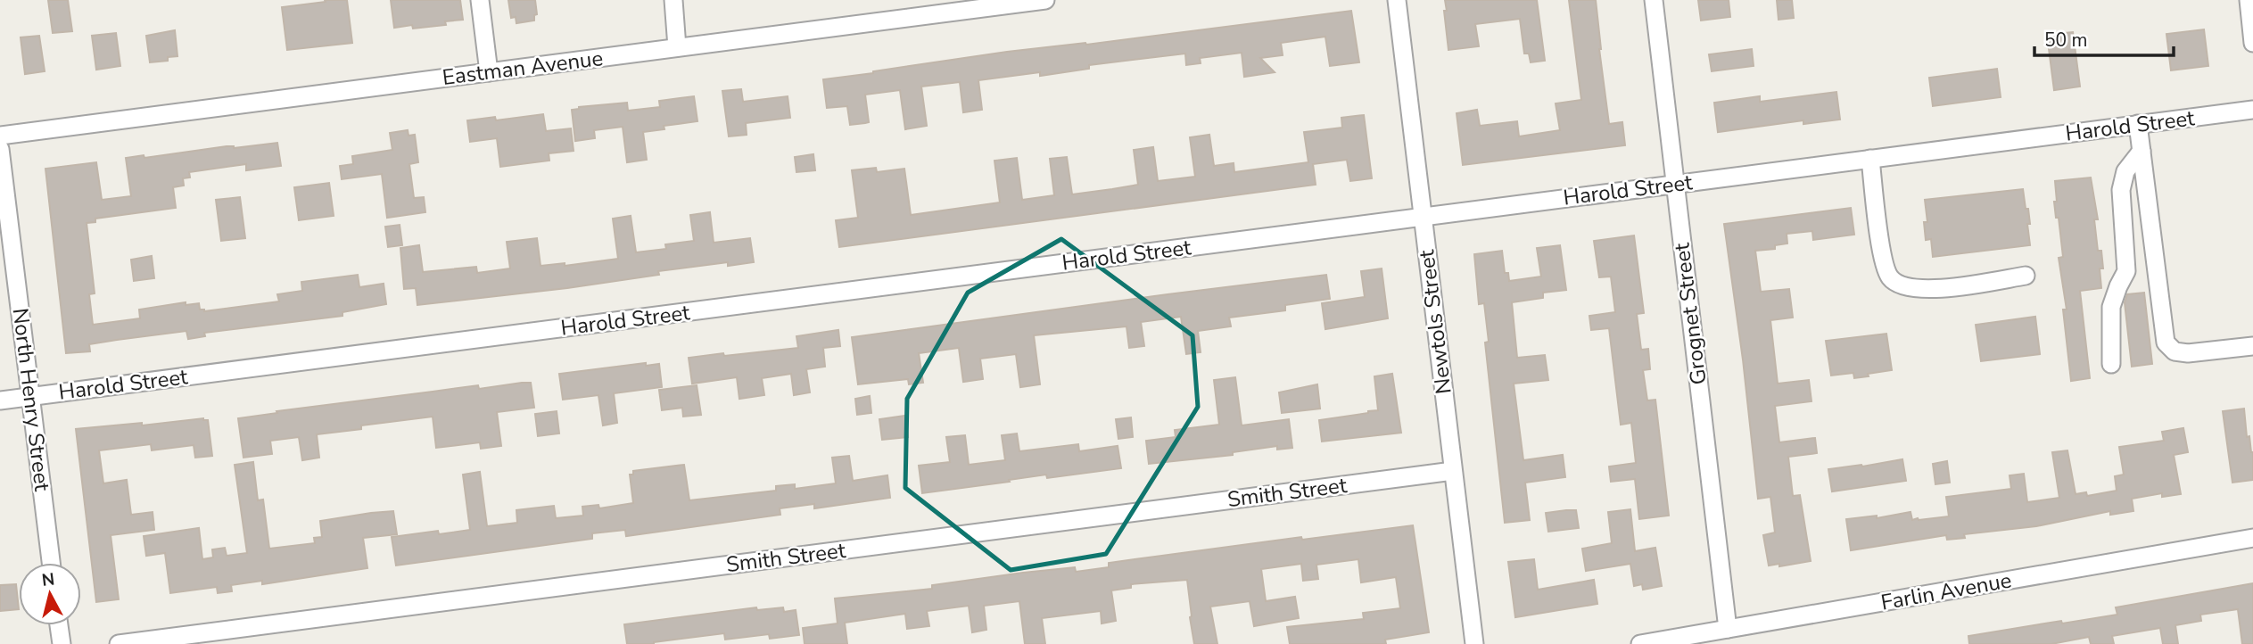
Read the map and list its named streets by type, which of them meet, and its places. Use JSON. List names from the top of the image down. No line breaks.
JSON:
{"streets":{"street":["Eastman Avenue","Harold Street","Grognet Street","Newtols Street","North Henry Street","Smith Street","Farlin Avenue"]},"crossings":[["Harold Street","Grognet Street"],["Harold Street","Newtols Street"],["Harold Street","North Henry Street"],["Grognet Street","Farlin Avenue"],["Newtols Street","Smith Street"]],"scale_bar":"50 m","north":"top"}
